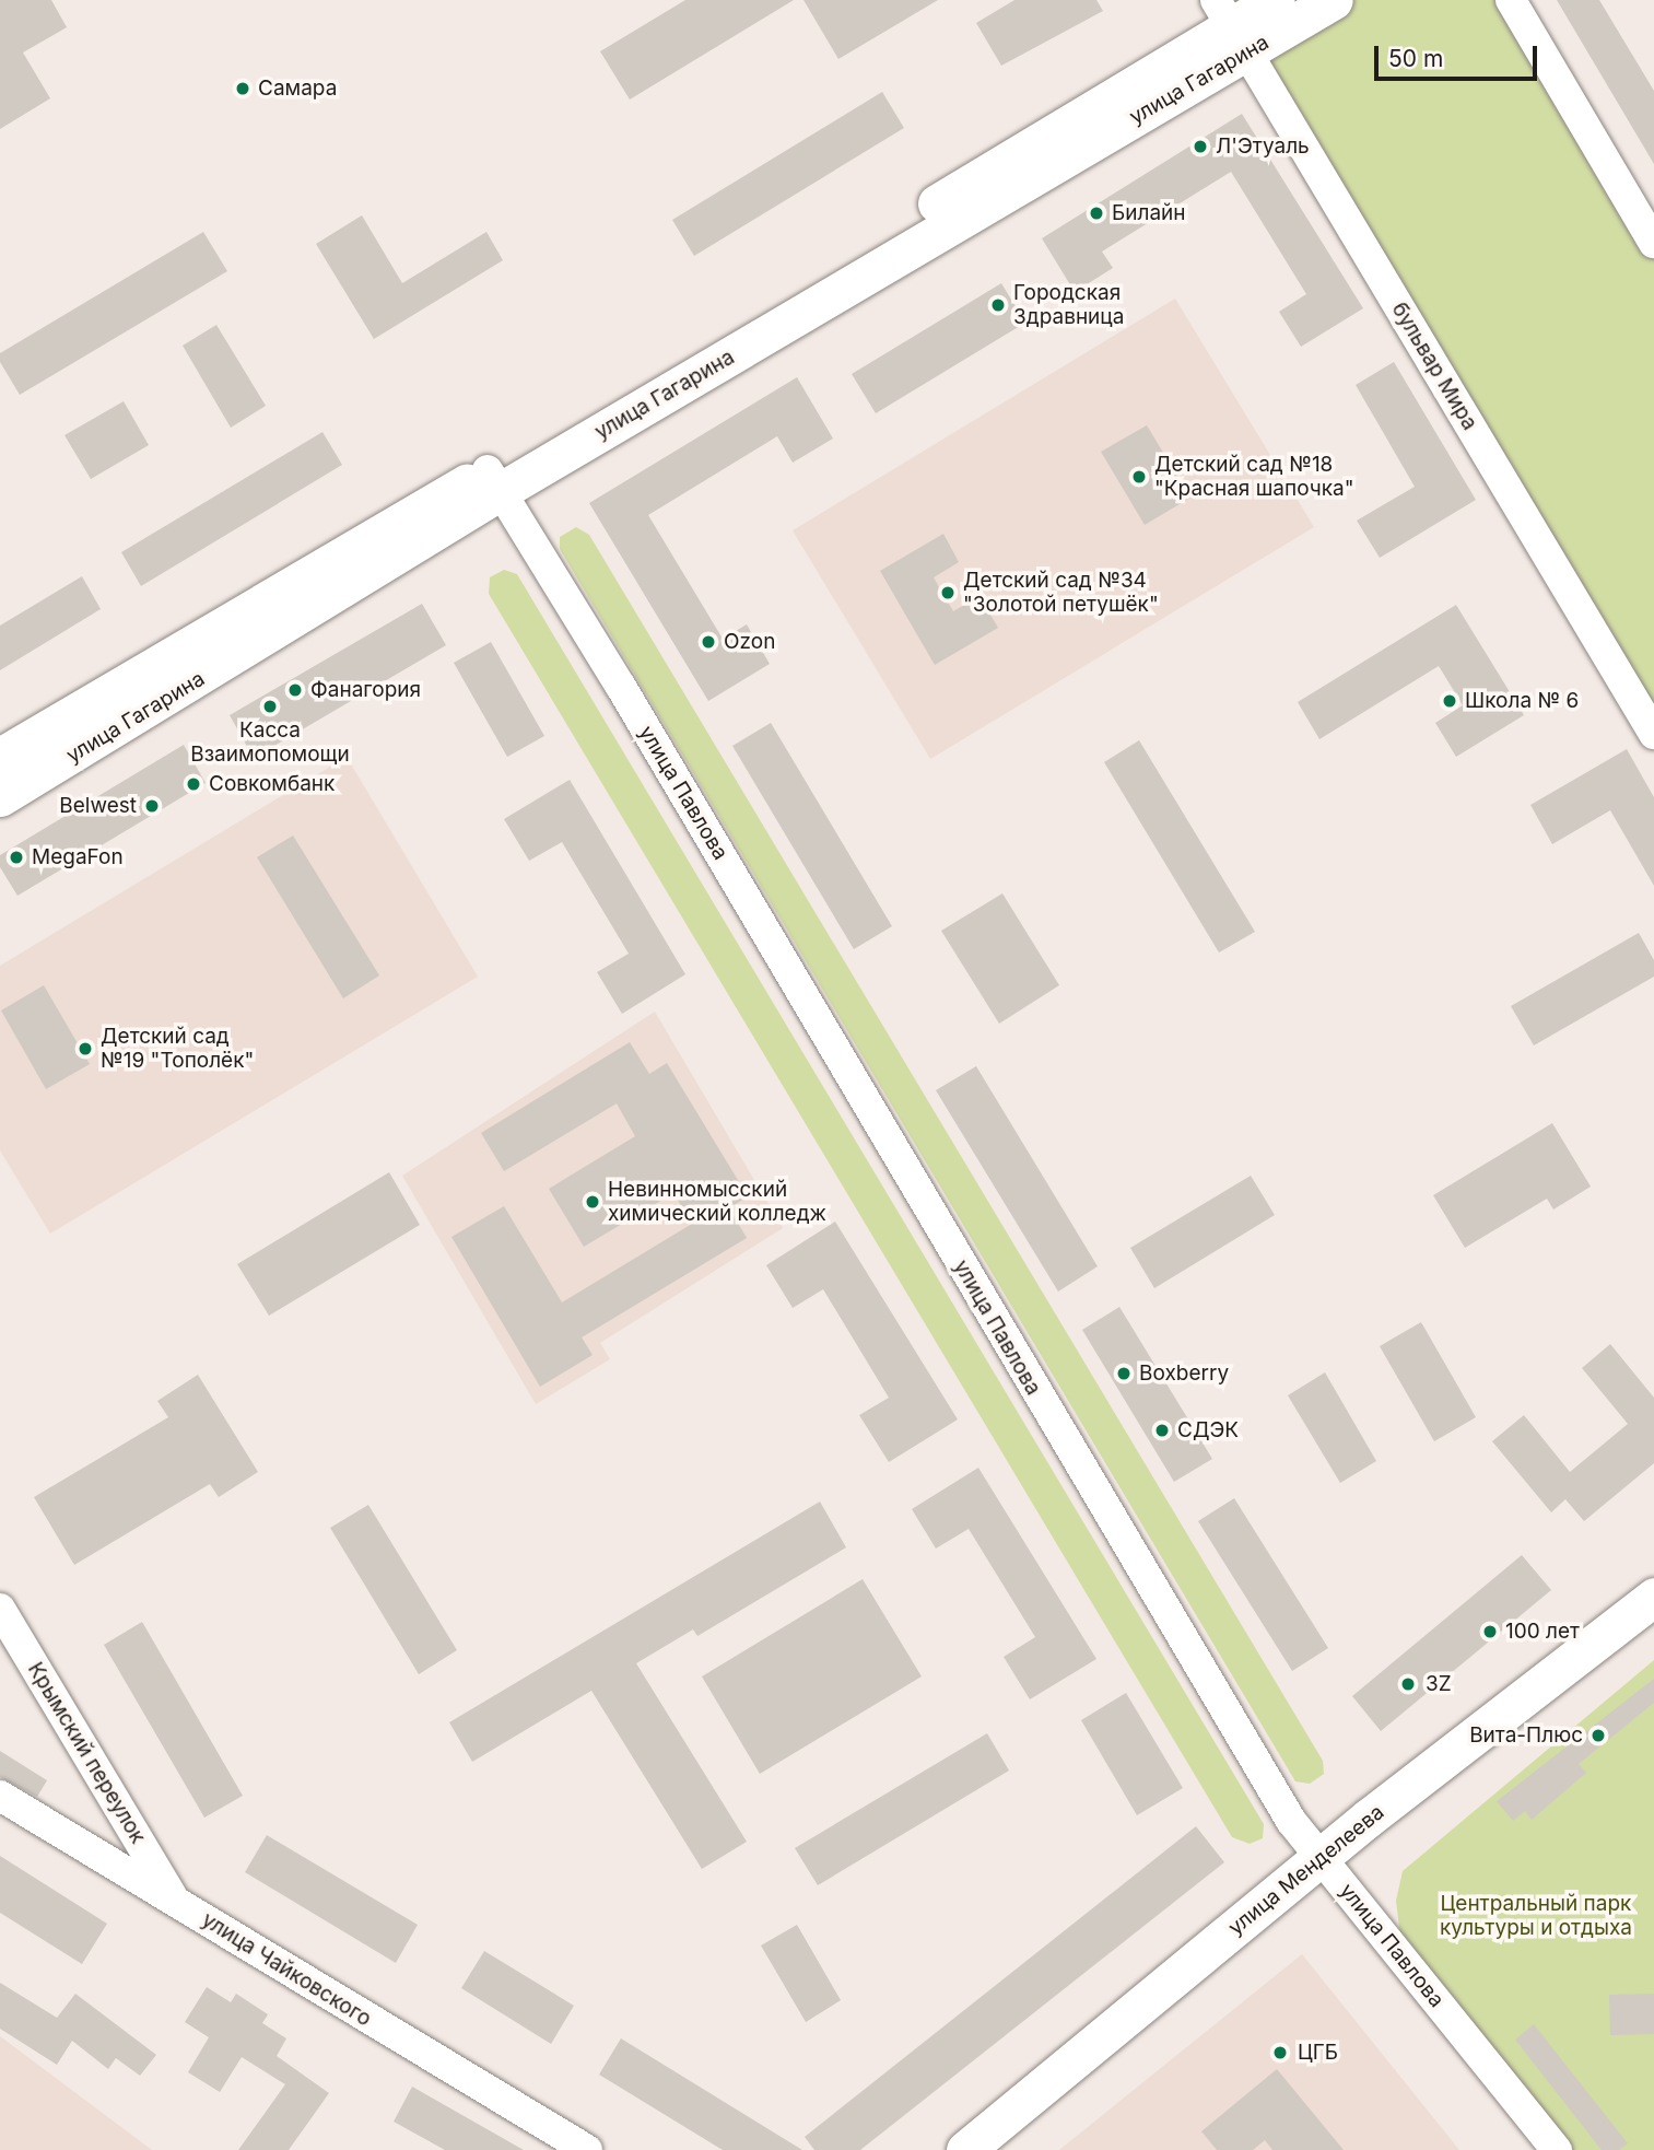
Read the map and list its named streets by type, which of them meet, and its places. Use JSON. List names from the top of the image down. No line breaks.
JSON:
{"streets":{"main road":["улица Гагарина","улица Менделеева"],"street":["бульвар Мира","улица Павлова","Крымский переулок","улица Чайковского"]},"crossings":[["улица Гагарина","бульвар Мира"],["улица Гагарина","улица Павлова"],["улица Павлова","улица Менделеева"],["Крымский переулок","улица Чайковского"]],"parks":["Центральный парк культуры и отдыха"],"places":["Самара","Л'Этуаль","Билайн","Городская Здравница","Детский сад №18 \"Красная шапочка\"","Детский сад №34 \"Золотой петушёк\"","Ozon","Фанагория","Школа № 6","Касса Взаимопомощи","Совкомбанк","Belwest","MegaFon","Детский сад №19 \"Тополёк\"","Невинномысский химический колледж","Boxberry","СДЭК","100 лет","3Z","Вита-Плюс","ЦГБ"],"scale_bar":"50 m"}
